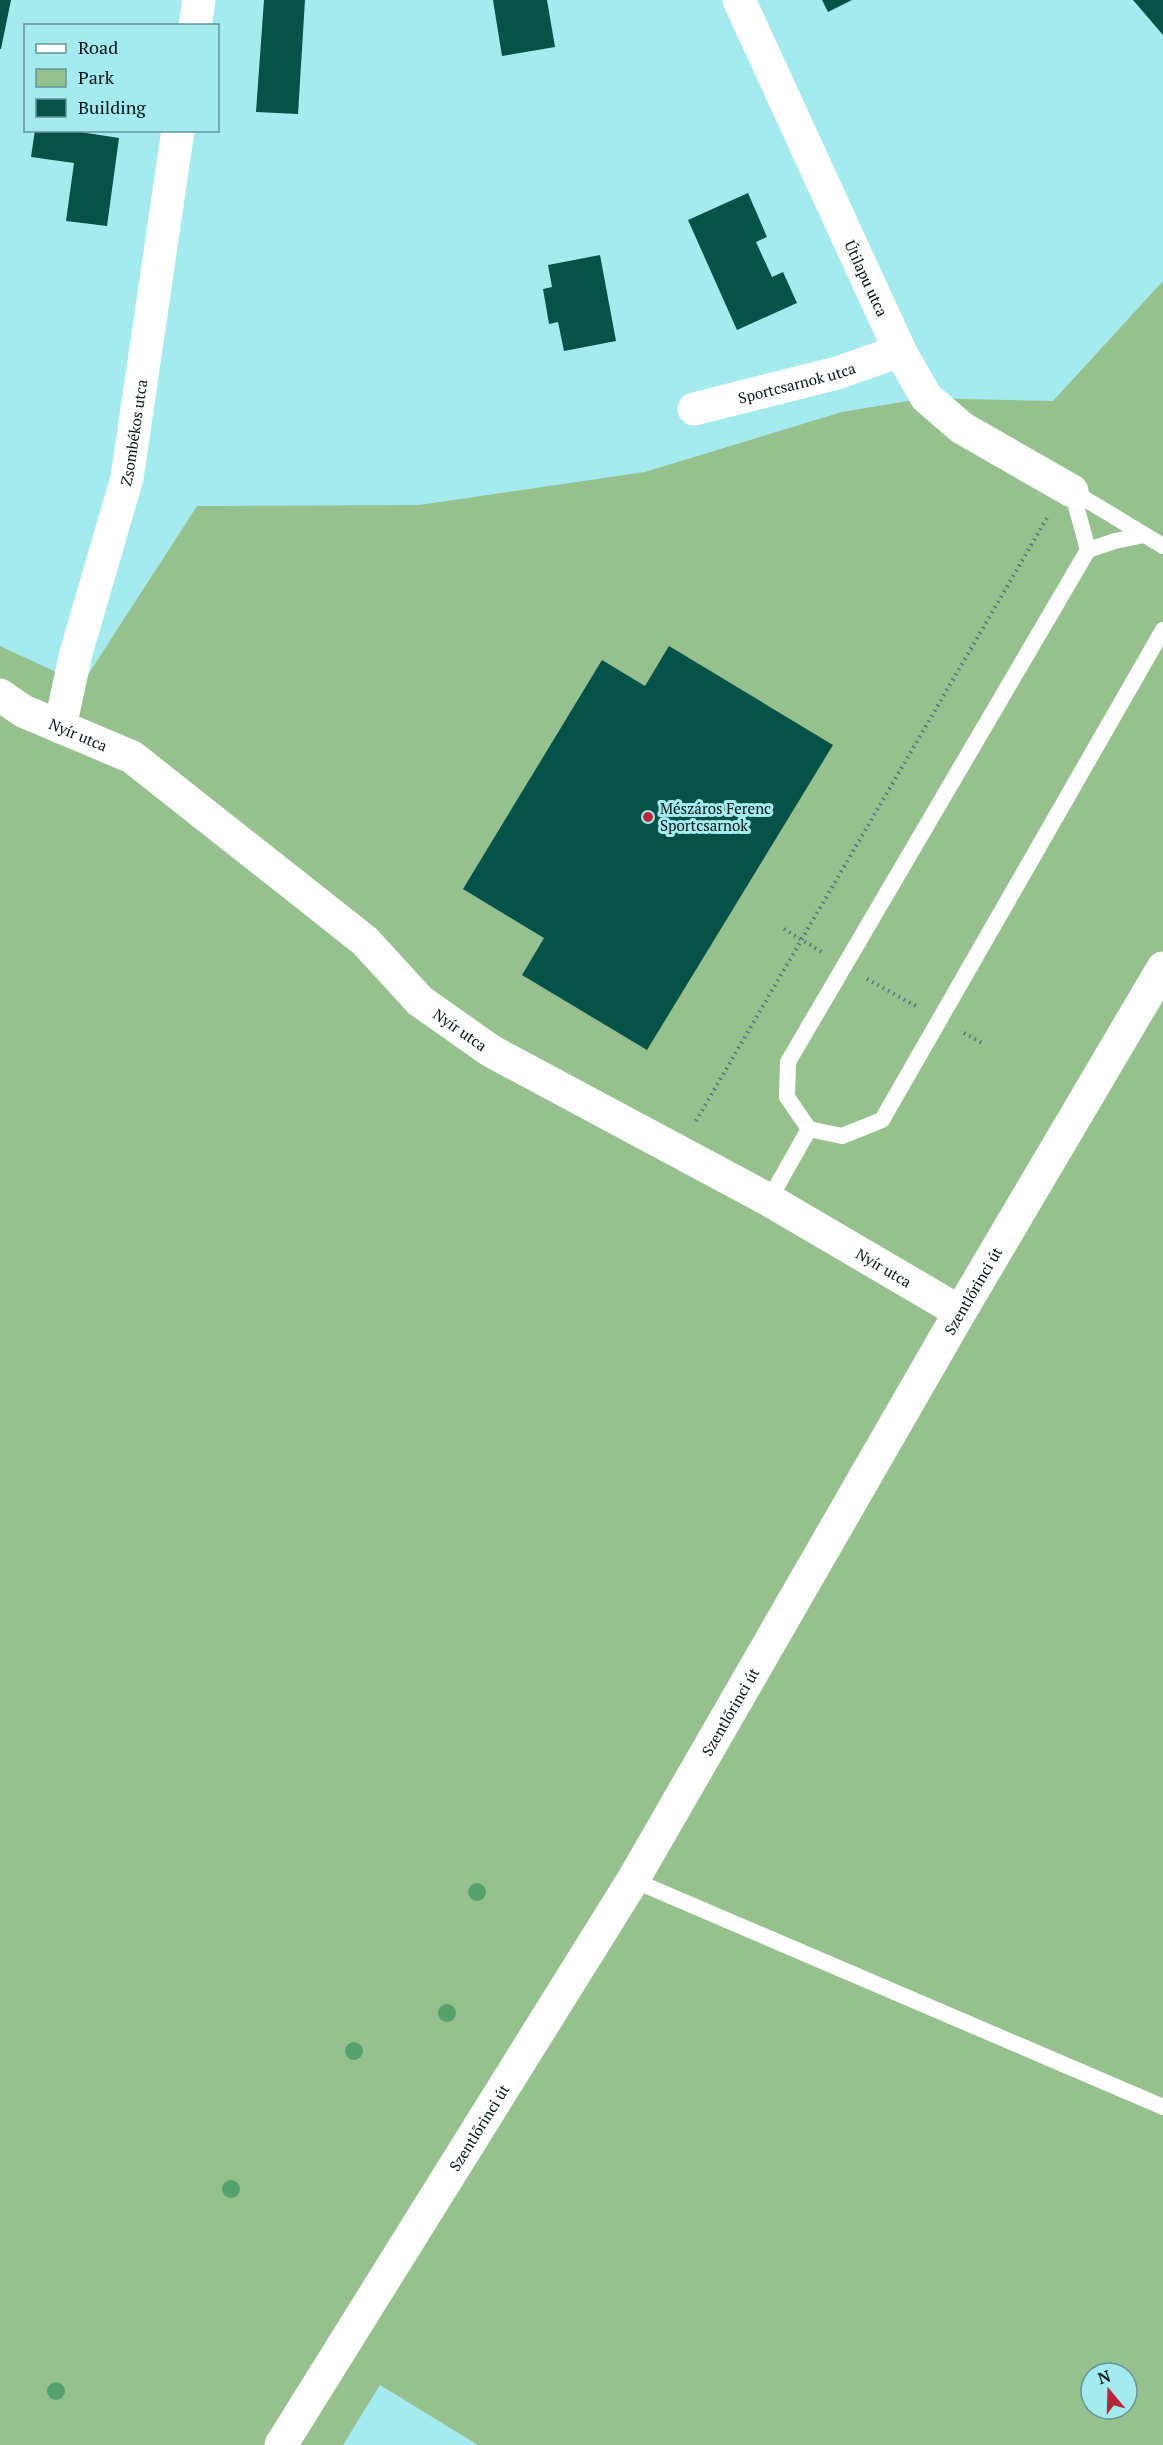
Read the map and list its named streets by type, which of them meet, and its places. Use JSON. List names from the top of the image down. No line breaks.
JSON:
{"streets":{"street":["Útilapu utca","Sportcsarnok utca","Zsombékos utca","Nyír utca","Szentlőrinci út"]},"crossings":[["Útilapu utca","Sportcsarnok utca"],["Zsombékos utca","Nyír utca"],["Nyír utca","Szentlőrinci út"]],"places":["Mészáros Ferenc Sportcsarnok"],"legend":["Road","Park","Building"],"north":"top"}
